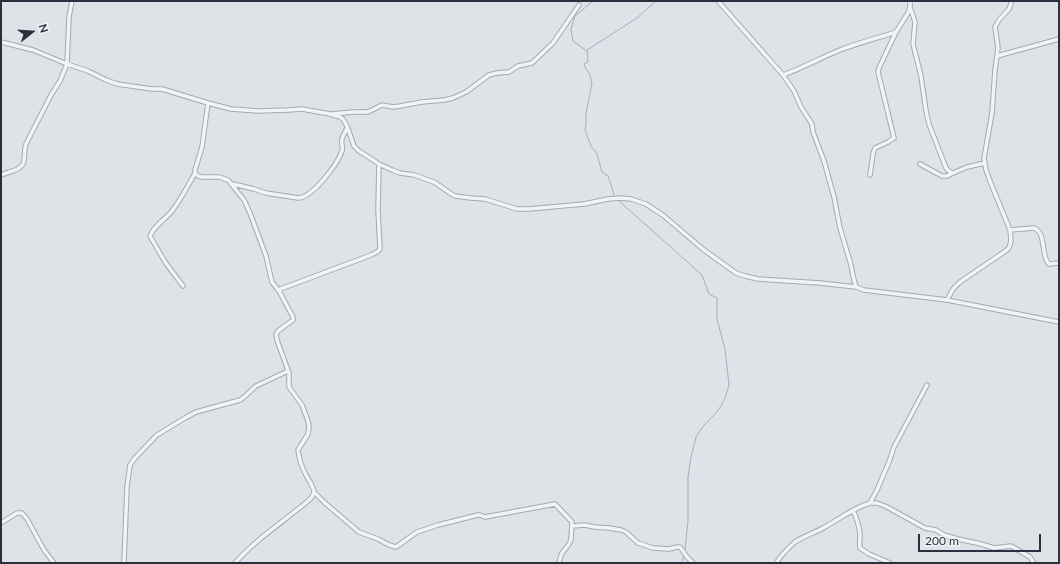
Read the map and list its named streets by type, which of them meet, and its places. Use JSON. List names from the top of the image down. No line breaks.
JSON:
{"scale_bar":"200 m","north":"right"}
